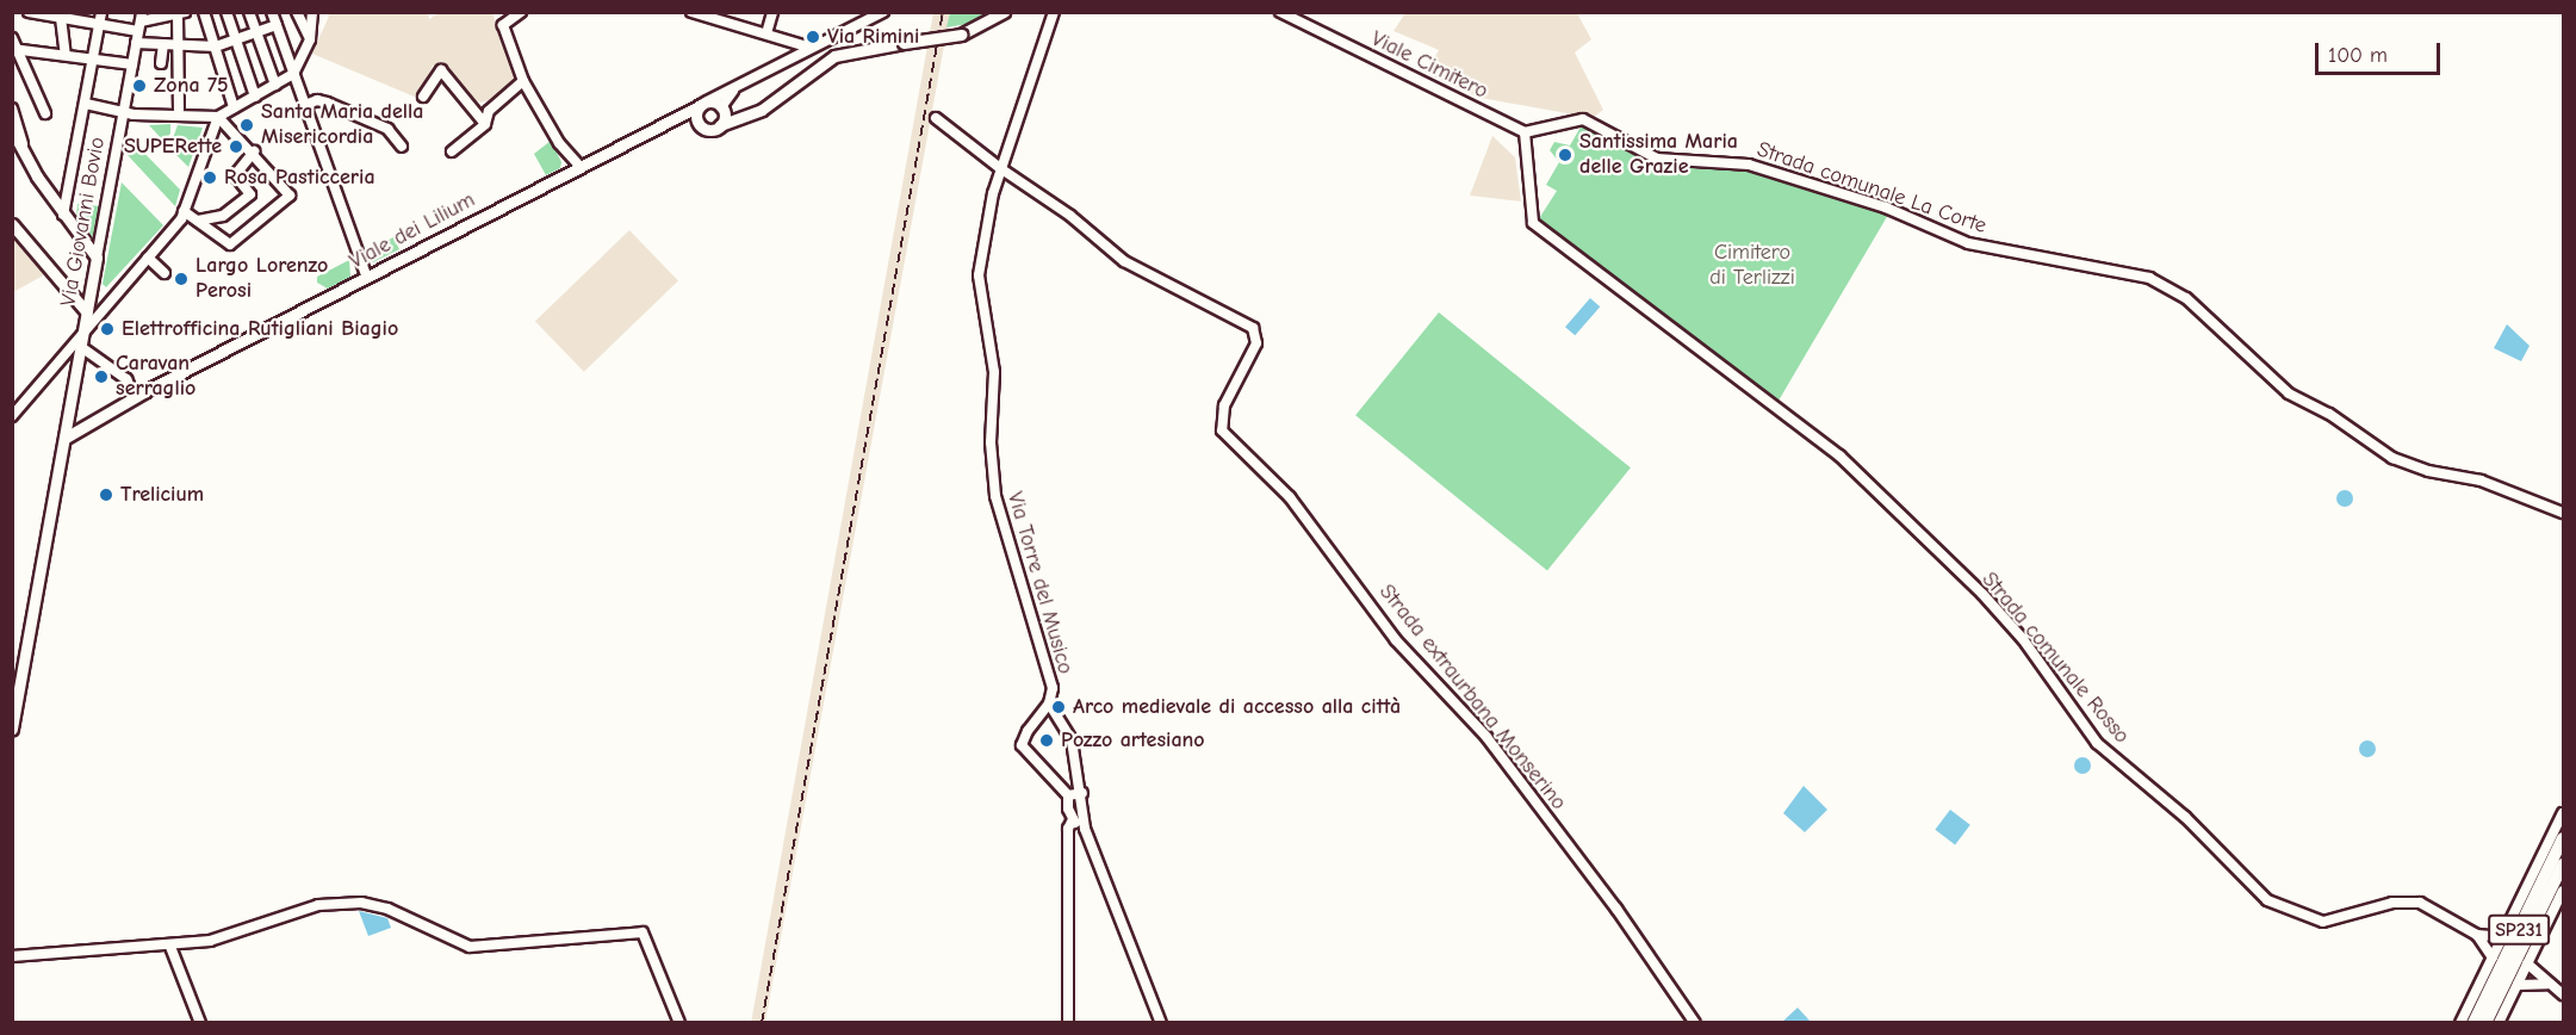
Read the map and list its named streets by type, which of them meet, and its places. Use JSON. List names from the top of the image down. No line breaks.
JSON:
{"streets":{"highway":["SP231"],"main road":["Via Giovanni Bovio","Viale dei Lilium"],"street":["Viale Cimitero","Strada comunale La Corte","Via Torre del Musico","Strada comunale Rosso","Strada extraurbana Monserino"]},"crossings":[["Viale Cimitero","Strada comunale La Corte"],["Viale Cimitero","Strada comunale Rosso"],["Strada comunale La Corte","Strada comunale Rosso"],["Via Giovanni Bovio","Viale dei Lilium"],["Via Torre del Musico","Strada extraurbana Monserino"]],"parks":["Cimitero di Terlizzi"],"places":["Via Rimini","Zona 75","Santa Maria della Misericordia","SUPERette","Santissima Maria delle Grazie","Rosa Pasticceria","Largo Lorenzo Perosi","Elettrofficina Rutigliani Biagio","Caravan serraglio","Trelicium","Arco medievale di accesso alla città","Pozzo artesiano"],"scale_bar":"100 m"}
